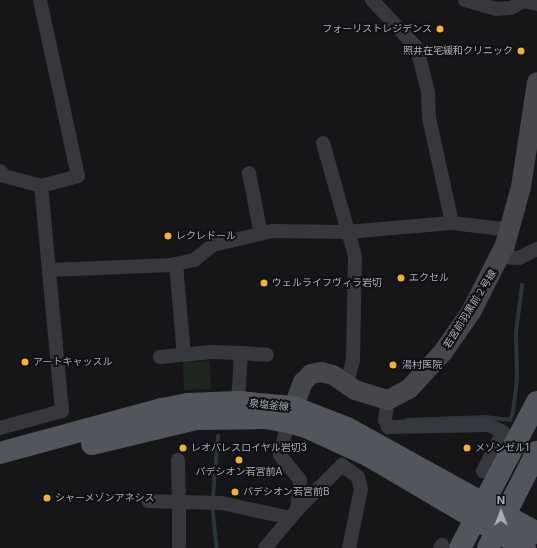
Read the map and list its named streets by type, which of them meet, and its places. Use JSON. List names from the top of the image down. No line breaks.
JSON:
{"streets":{"main road":["泉塩釜線"],"street":["若宮前羽黒前２号線"]},"places":["フォーリストレジデンス","照井在宅緩和クリニック","レクレドール","エクセル","ウェルライフヴィラ岩切","アートキャッスル","湯村医院","レオパレスロイヤル岩切3","メゾンゼル1","パデシオン若宮前A","パデシオン若宮前B","シャーメゾンアネシス"],"north":"top"}
